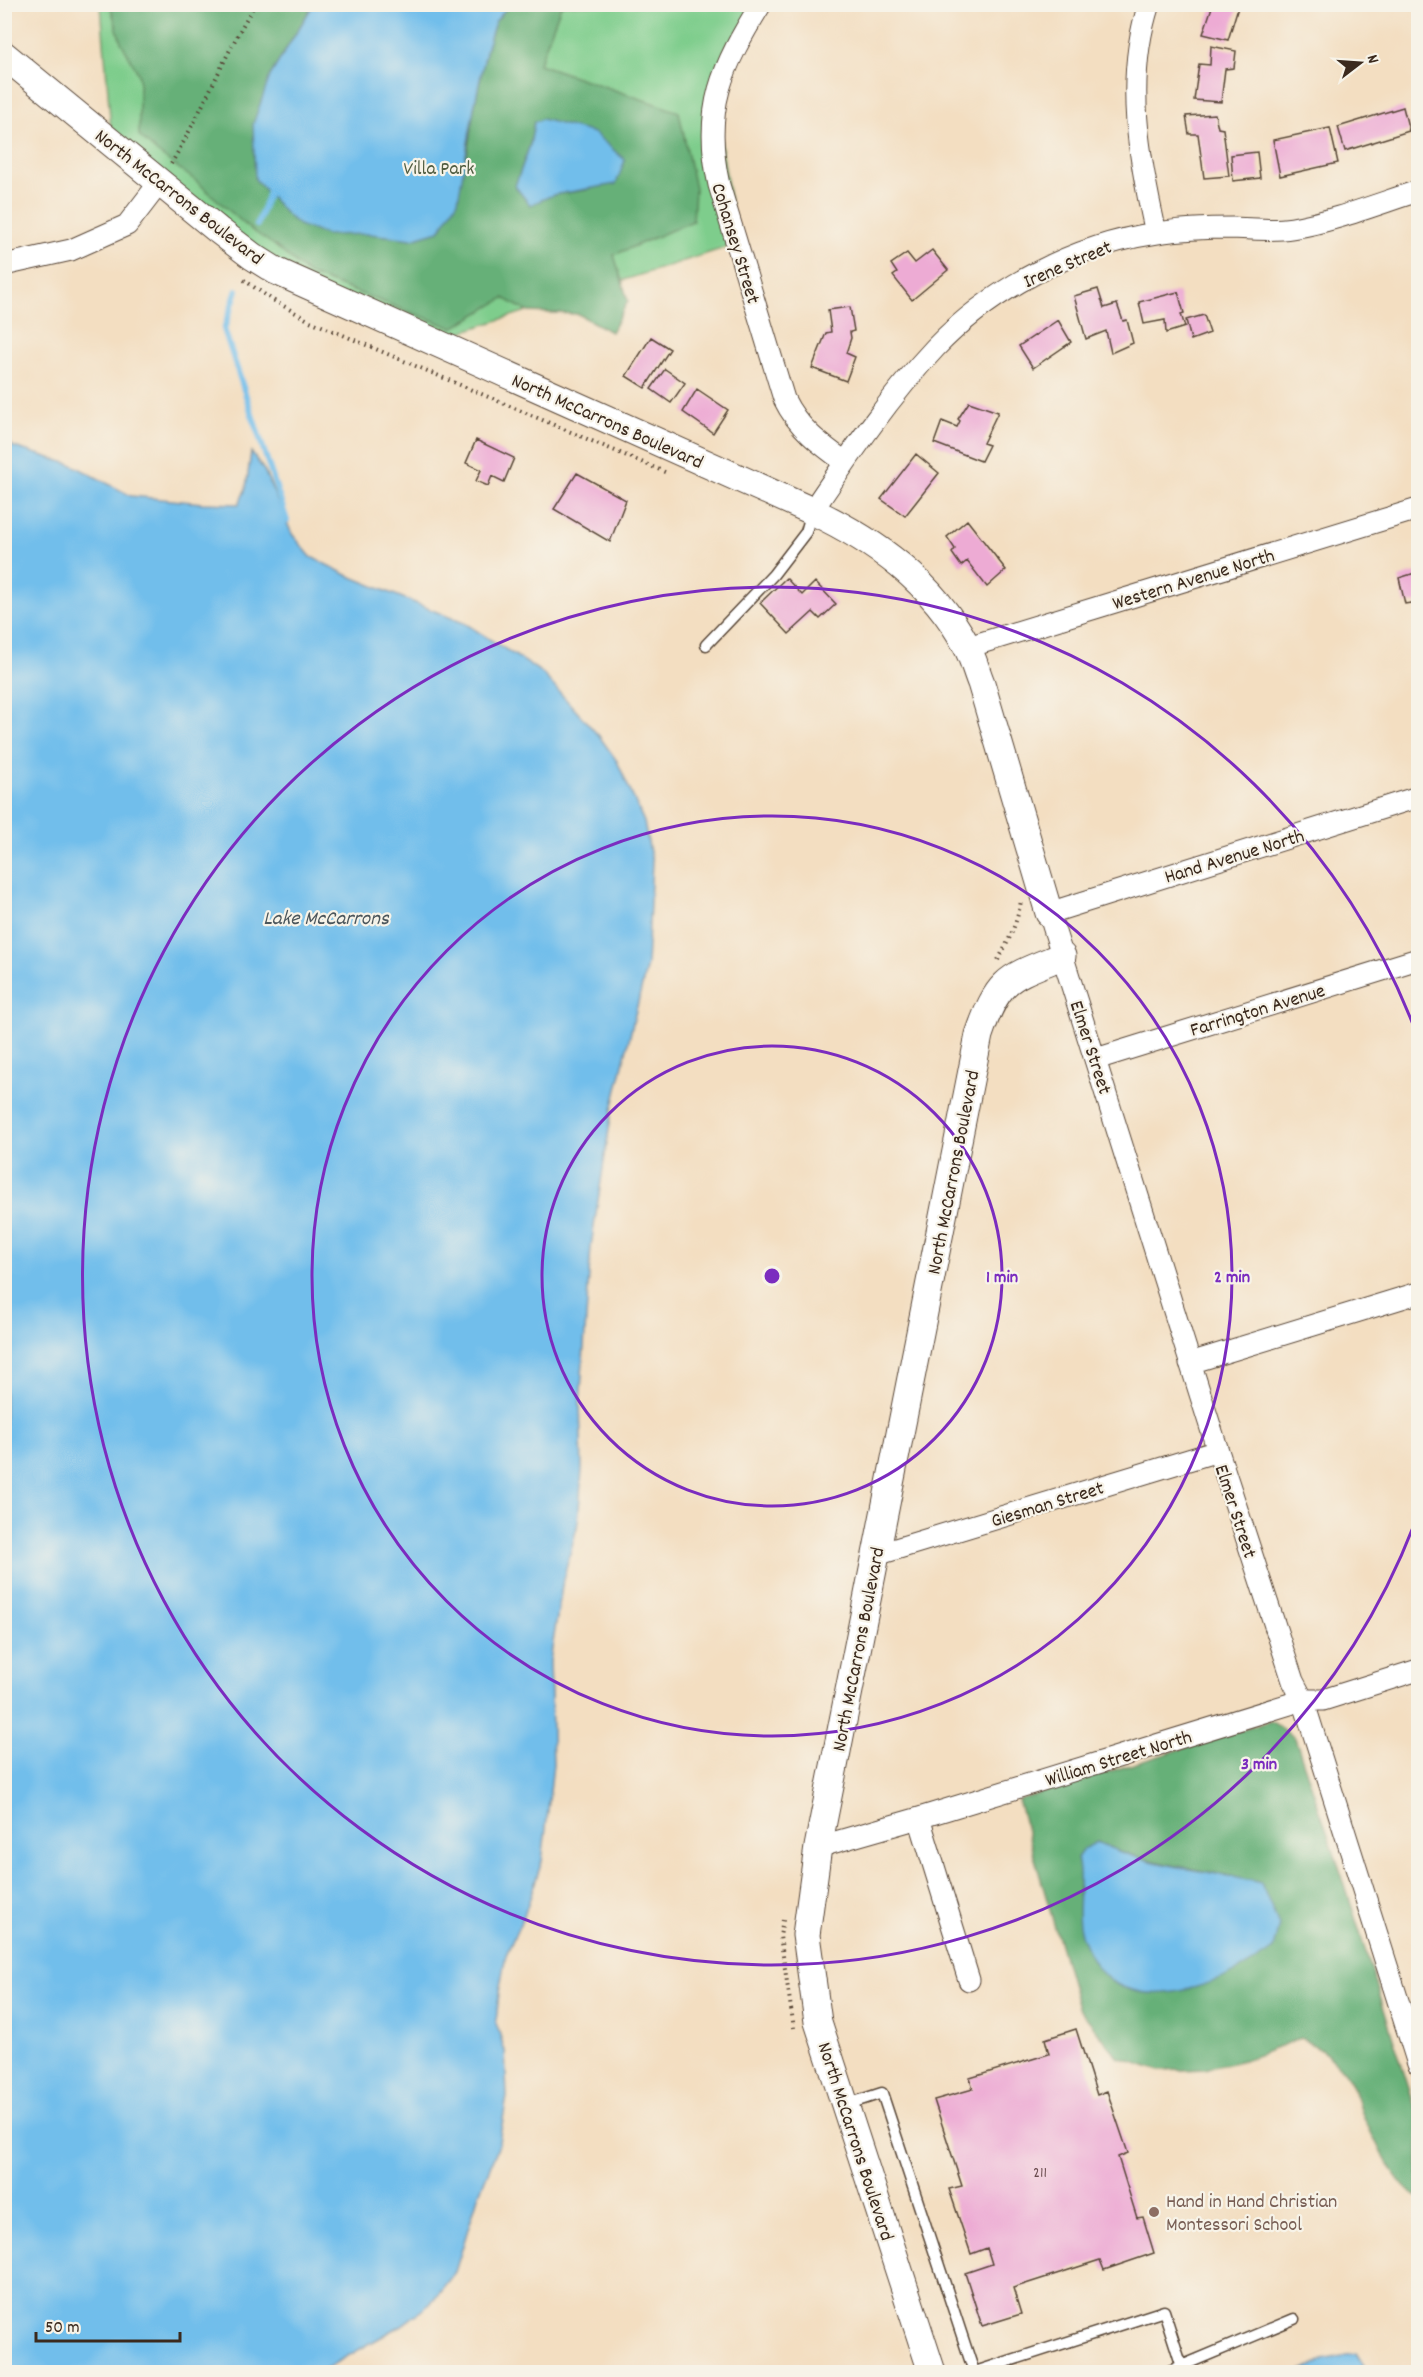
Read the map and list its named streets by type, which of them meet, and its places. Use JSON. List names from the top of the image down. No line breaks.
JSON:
{"streets":{"street":["North McCarrons Boulevard","Cohansey Street","Irene Street","Western Avenue North","Hand Avenue North","Farrington Avenue","Elmer Street","Giesman Street","William Street North"]},"crossings":[["North McCarrons Boulevard","Irene Street"],["North McCarrons Boulevard","Western Avenue North"],["North McCarrons Boulevard","Hand Avenue North"],["North McCarrons Boulevard","Elmer Street"],["North McCarrons Boulevard","Giesman Street"],["North McCarrons Boulevard","William Street North"],["Cohansey Street","Irene Street"],["Hand Avenue North","Elmer Street"],["Farrington Avenue","Elmer Street"],["Elmer Street","Giesman Street"],["Elmer Street","William Street North"]],"water":["Lake McCarrons"],"parks":["Villa Park"],"places":["Hand in Hand Christian Montessori School"],"house_numbers":["211"],"scale_bar":"50 m","north":"right","rings":["1 min","2 min","3 min"]}
